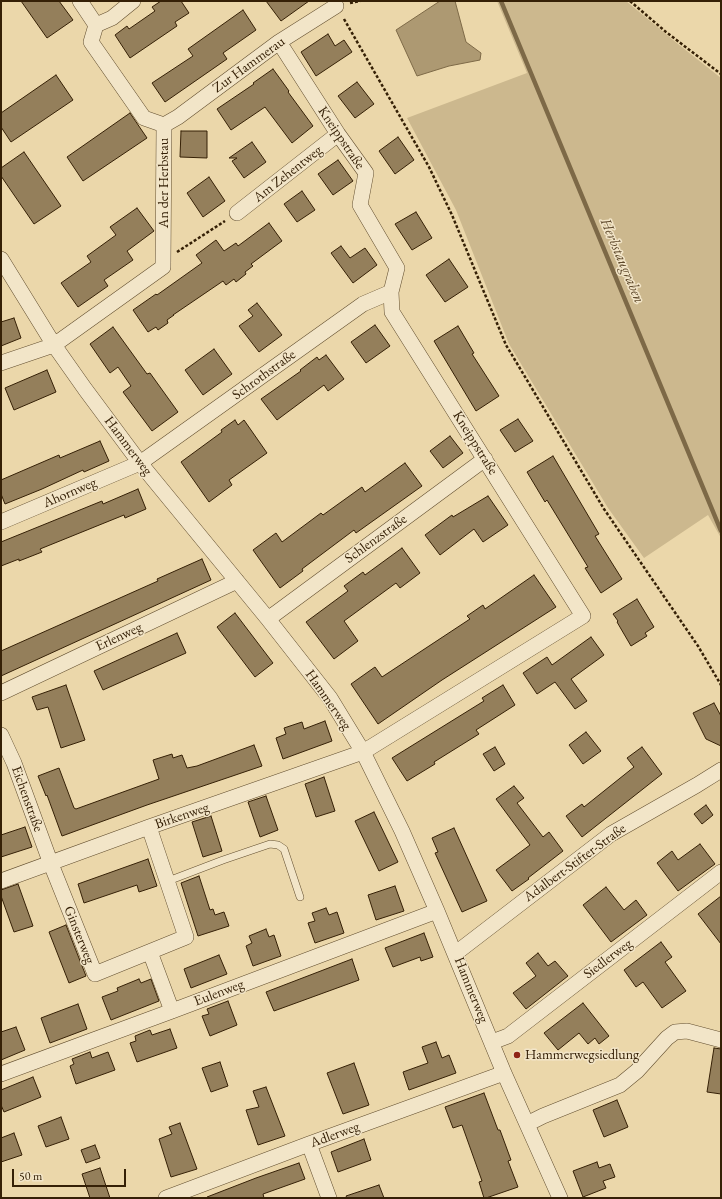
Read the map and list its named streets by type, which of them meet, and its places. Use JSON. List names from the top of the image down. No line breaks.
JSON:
{"streets":{"street":["Zur Hammerau","Kneippstraße","Am Zehentweg","An der Herbstau","Schrothstraße","Hammerweg","Ahornweg","Schlenzstraße","Erlenweg","Eichenstraße","Birkenweg","Adalbert-Stifter-Straße","Ginsterweg","Siedlerweg","Eulenweg","Adlerweg"]},"crossings":[["Zur Hammerau","Kneippstraße"],["Zur Hammerau","An der Herbstau"],["Kneippstraße","Am Zehentweg"],["Kneippstraße","Schrothstraße"],["Kneippstraße","Hammerweg"],["Kneippstraße","Schlenzstraße"],["Kneippstraße","Birkenweg"],["Schrothstraße","Hammerweg"],["Schrothstraße","Ahornweg"],["Hammerweg","Ahornweg"],["Hammerweg","Schlenzstraße"],["Hammerweg","Erlenweg"],["Hammerweg","Birkenweg"],["Hammerweg","Adalbert-Stifter-Straße"],["Hammerweg","Siedlerweg"],["Hammerweg","Eulenweg"],["Hammerweg","Adlerweg"],["Eichenstraße","Birkenweg"],["Eichenstraße","Ginsterweg"],["Birkenweg","Ginsterweg"]],"water":["Herbstaugraben"],"places":["Hammerwegsiedlung"],"scale_bar":"50 m"}
